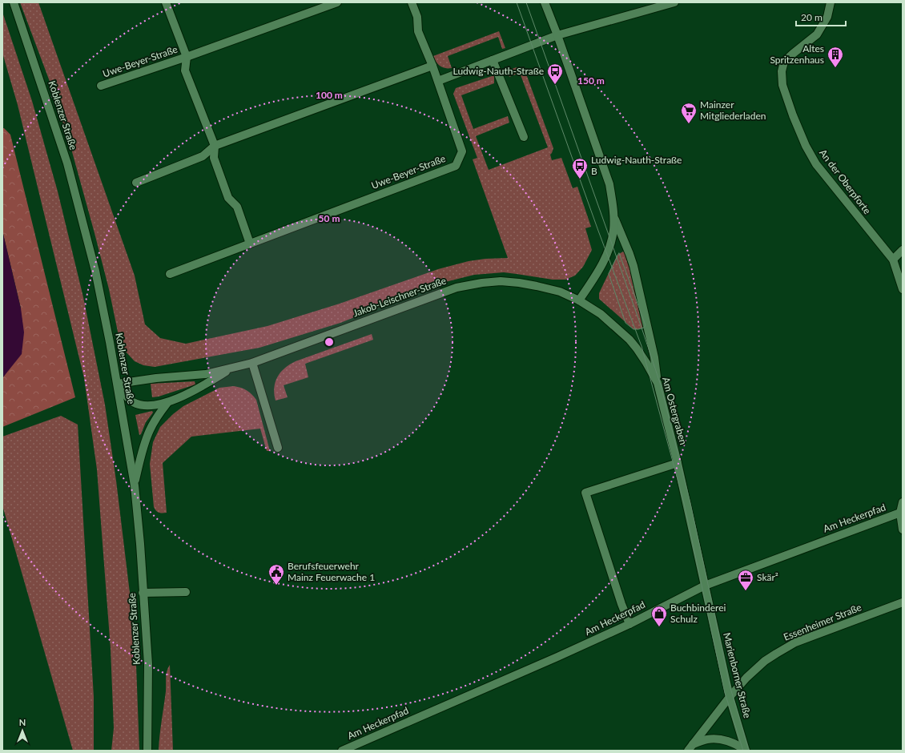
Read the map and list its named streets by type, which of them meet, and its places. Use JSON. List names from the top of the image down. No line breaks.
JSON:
{"streets":{"street":["Uwe-Beyer-Straße","Koblenzer Straße","An der Oberpforte","Jakob-Leischner-Straße","Am Ostergraben","Am Heckerpfad","Essenheimer Straße","Marienborner Straße"]},"crossings":[["Koblenzer Straße","Jakob-Leischner-Straße"],["Jakob-Leischner-Straße","Am Ostergraben"],["Am Ostergraben","Am Heckerpfad"],["Am Ostergraben","Marienborner Straße"],["Am Heckerpfad","Marienborner Straße"],["Essenheimer Straße","Marienborner Straße"]],"places":{"building":["Altes Spritzenhaus"],"bus stop":["Ludwig-Nauth-Straße","Ludwig-Nauth-Straße B"],"supermarket":["Mainzer Mitgliederladen"],"public building":["Berufsfeuerwehr Mainz Feuerwache 1"],"office":["Skär²"],"shop":["Buchbinderei Schulz"]},"scale_bar":"20 m","north":"top","rings":["150 m","100 m","50 m"]}
